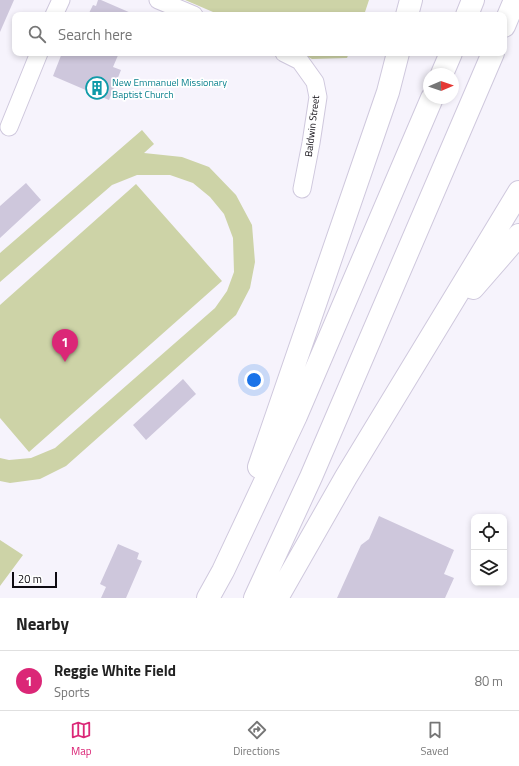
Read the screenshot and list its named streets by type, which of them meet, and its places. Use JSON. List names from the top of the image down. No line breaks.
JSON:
{"streets":{"street":["Baldwin Street"]},"places":{"building":["New Emmanuel Missionary Baptist Church"]},"scale_bar":"20 m","north":"right","page":{"search":"Search here","pins":"1","scale":"20 m","heading":"Nearby","list":[{"mark":"1","name":"Reggie White Field","note":"Sports","value":"80 m"}],"nav":["Map","Directions","Saved"]}}
